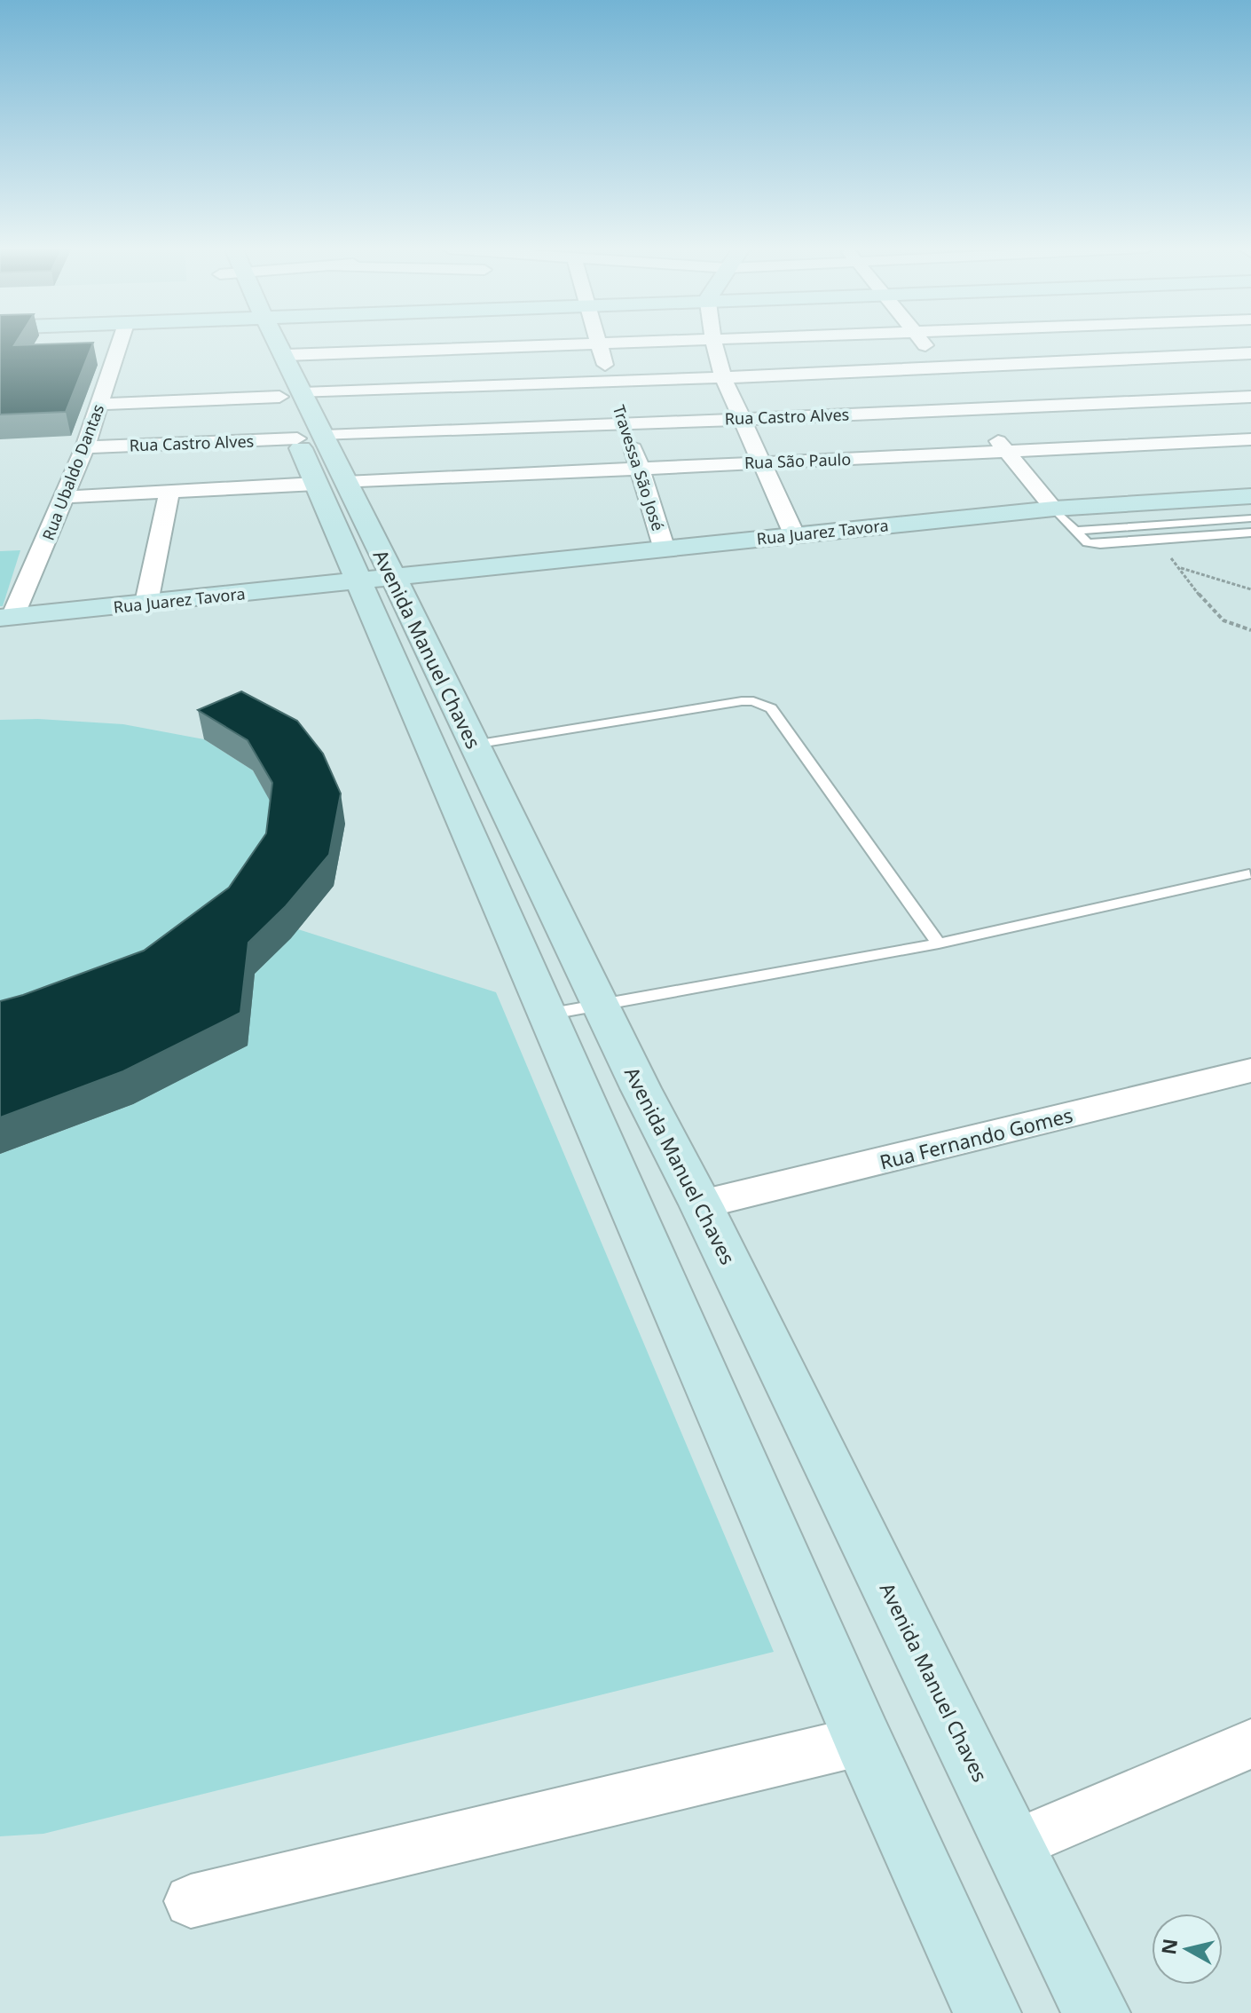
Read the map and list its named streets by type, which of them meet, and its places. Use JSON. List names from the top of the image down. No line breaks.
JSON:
{"streets":{"main road":["Rua Juarez Tavora","Avenida Manuel Chaves"],"street":["Rua Castro Alves","Rua São Paulo","Travessa São José","Rua Ubaldo Dantas","Rua Fernando Gomes"]},"crossings":[["Rua Castro Alves","Travessa São José"],["Rua Castro Alves","Rua Ubaldo Dantas"],["Rua Castro Alves","Avenida Manuel Chaves"],["Rua São Paulo","Travessa São José"],["Rua São Paulo","Avenida Manuel Chaves"],["Travessa São José","Rua Juarez Tavora"],["Rua Ubaldo Dantas","Rua Juarez Tavora"],["Rua Juarez Tavora","Avenida Manuel Chaves"],["Avenida Manuel Chaves","Rua Fernando Gomes"]],"north":"left"}
